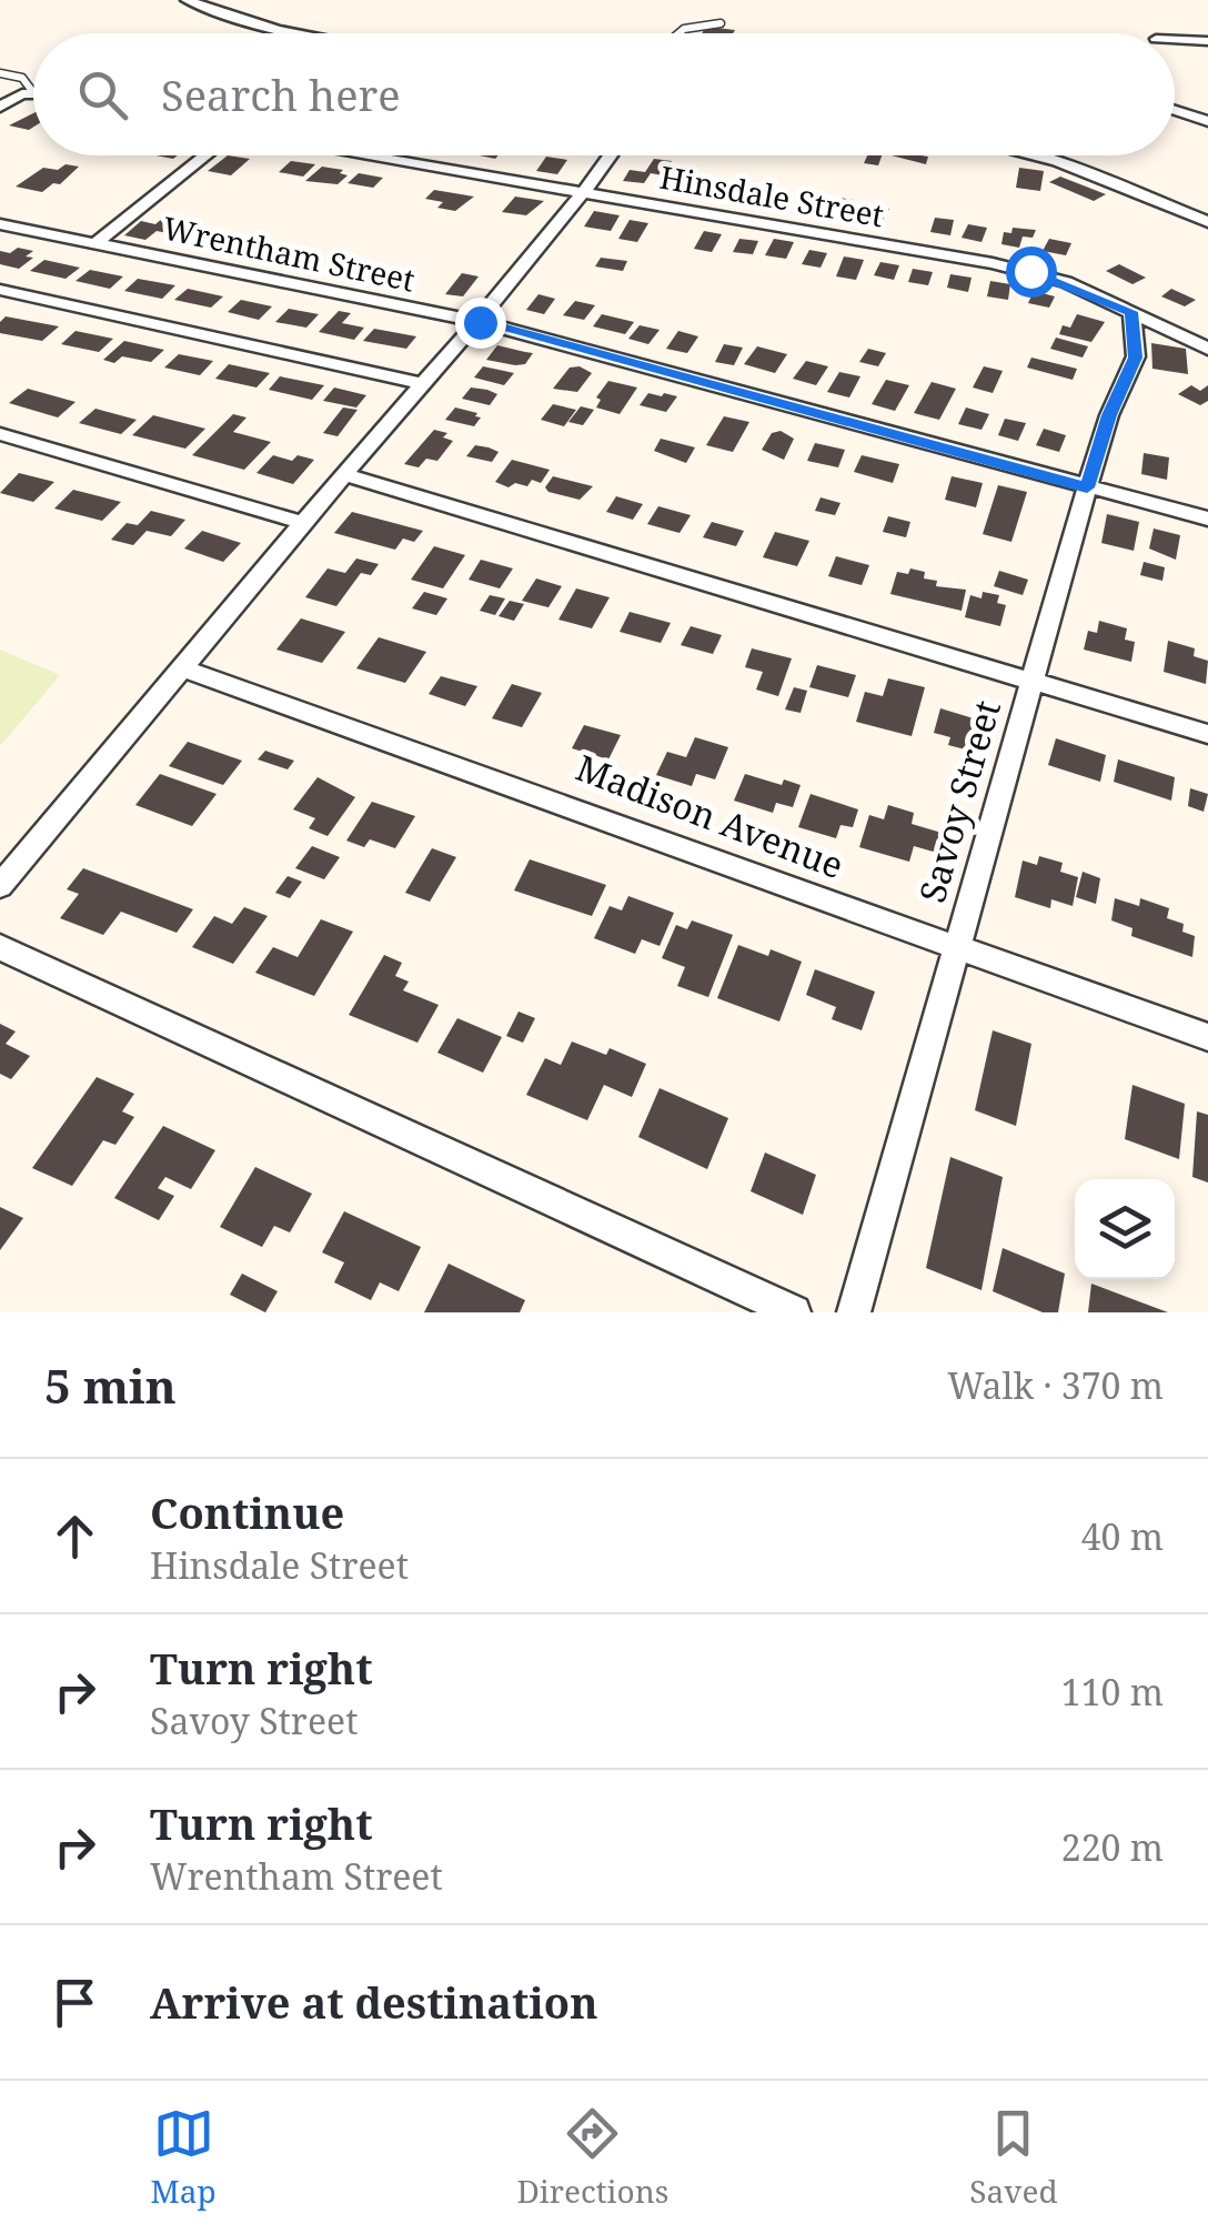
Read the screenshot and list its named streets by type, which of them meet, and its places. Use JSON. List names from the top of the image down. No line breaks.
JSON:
{"streets":{"street":["Hinsdale Street","Wrentham Street","Savoy Street","Madison Avenue"]},"crossings":[["Hinsdale Street","Savoy Street"],["Wrentham Street","Savoy Street"],["Savoy Street","Madison Avenue"]],"page":{"search":"Search here","heading":["5 min","Walk · 370 m"],"list":[["Continue","Hinsdale Street","40 m"],["Turn right","Savoy Street","110 m"],["Turn right","Wrentham Street","220 m"],"Arrive at destination"],"nav":["Map","Directions","Saved"]}}
